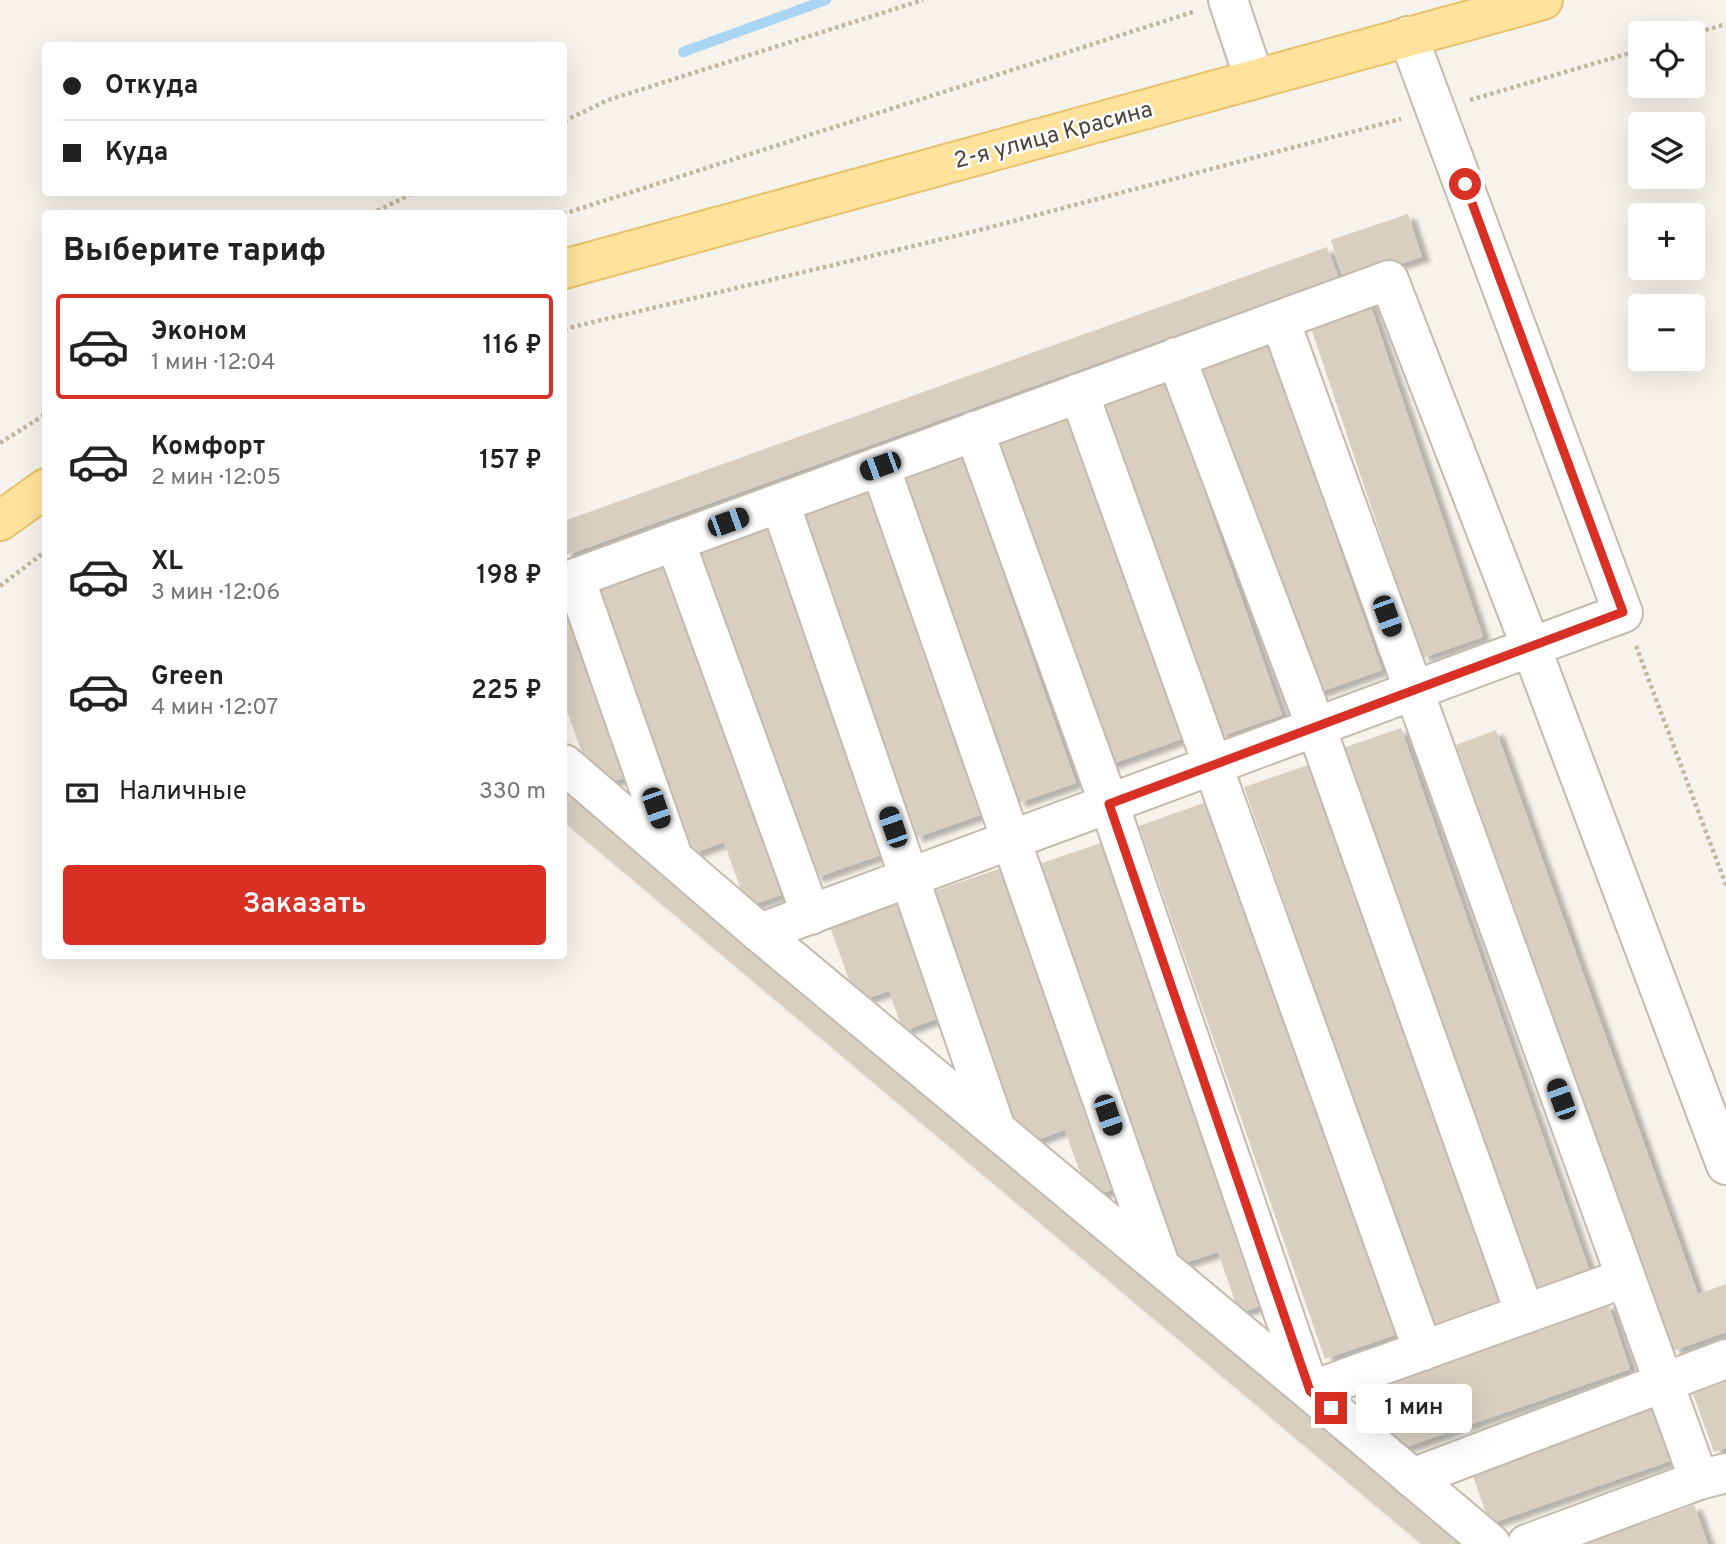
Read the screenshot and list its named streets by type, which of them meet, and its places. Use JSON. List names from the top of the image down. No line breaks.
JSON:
{"streets":{"main road":["2-я улица Красина"]},"page":{"map_buttons":["+","−"],"banner":["Откуда","Куда"],"heading":"Выберите тариф","list":[{"name":"Эконом","note":"1 мин · 12:04","value":"116 ₽"},{"name":"Комфорт","note":"2 мин · 12:05","value":"157 ₽"},{"name":"XL","note":"3 мин · 12:06","value":"198 ₽"},{"name":"Green","note":"4 мин · 12:07","value":"225 ₽"}],"pay":["Наличные","330 m"],"buttons":"Заказать","bubble":"1 мин"}}
